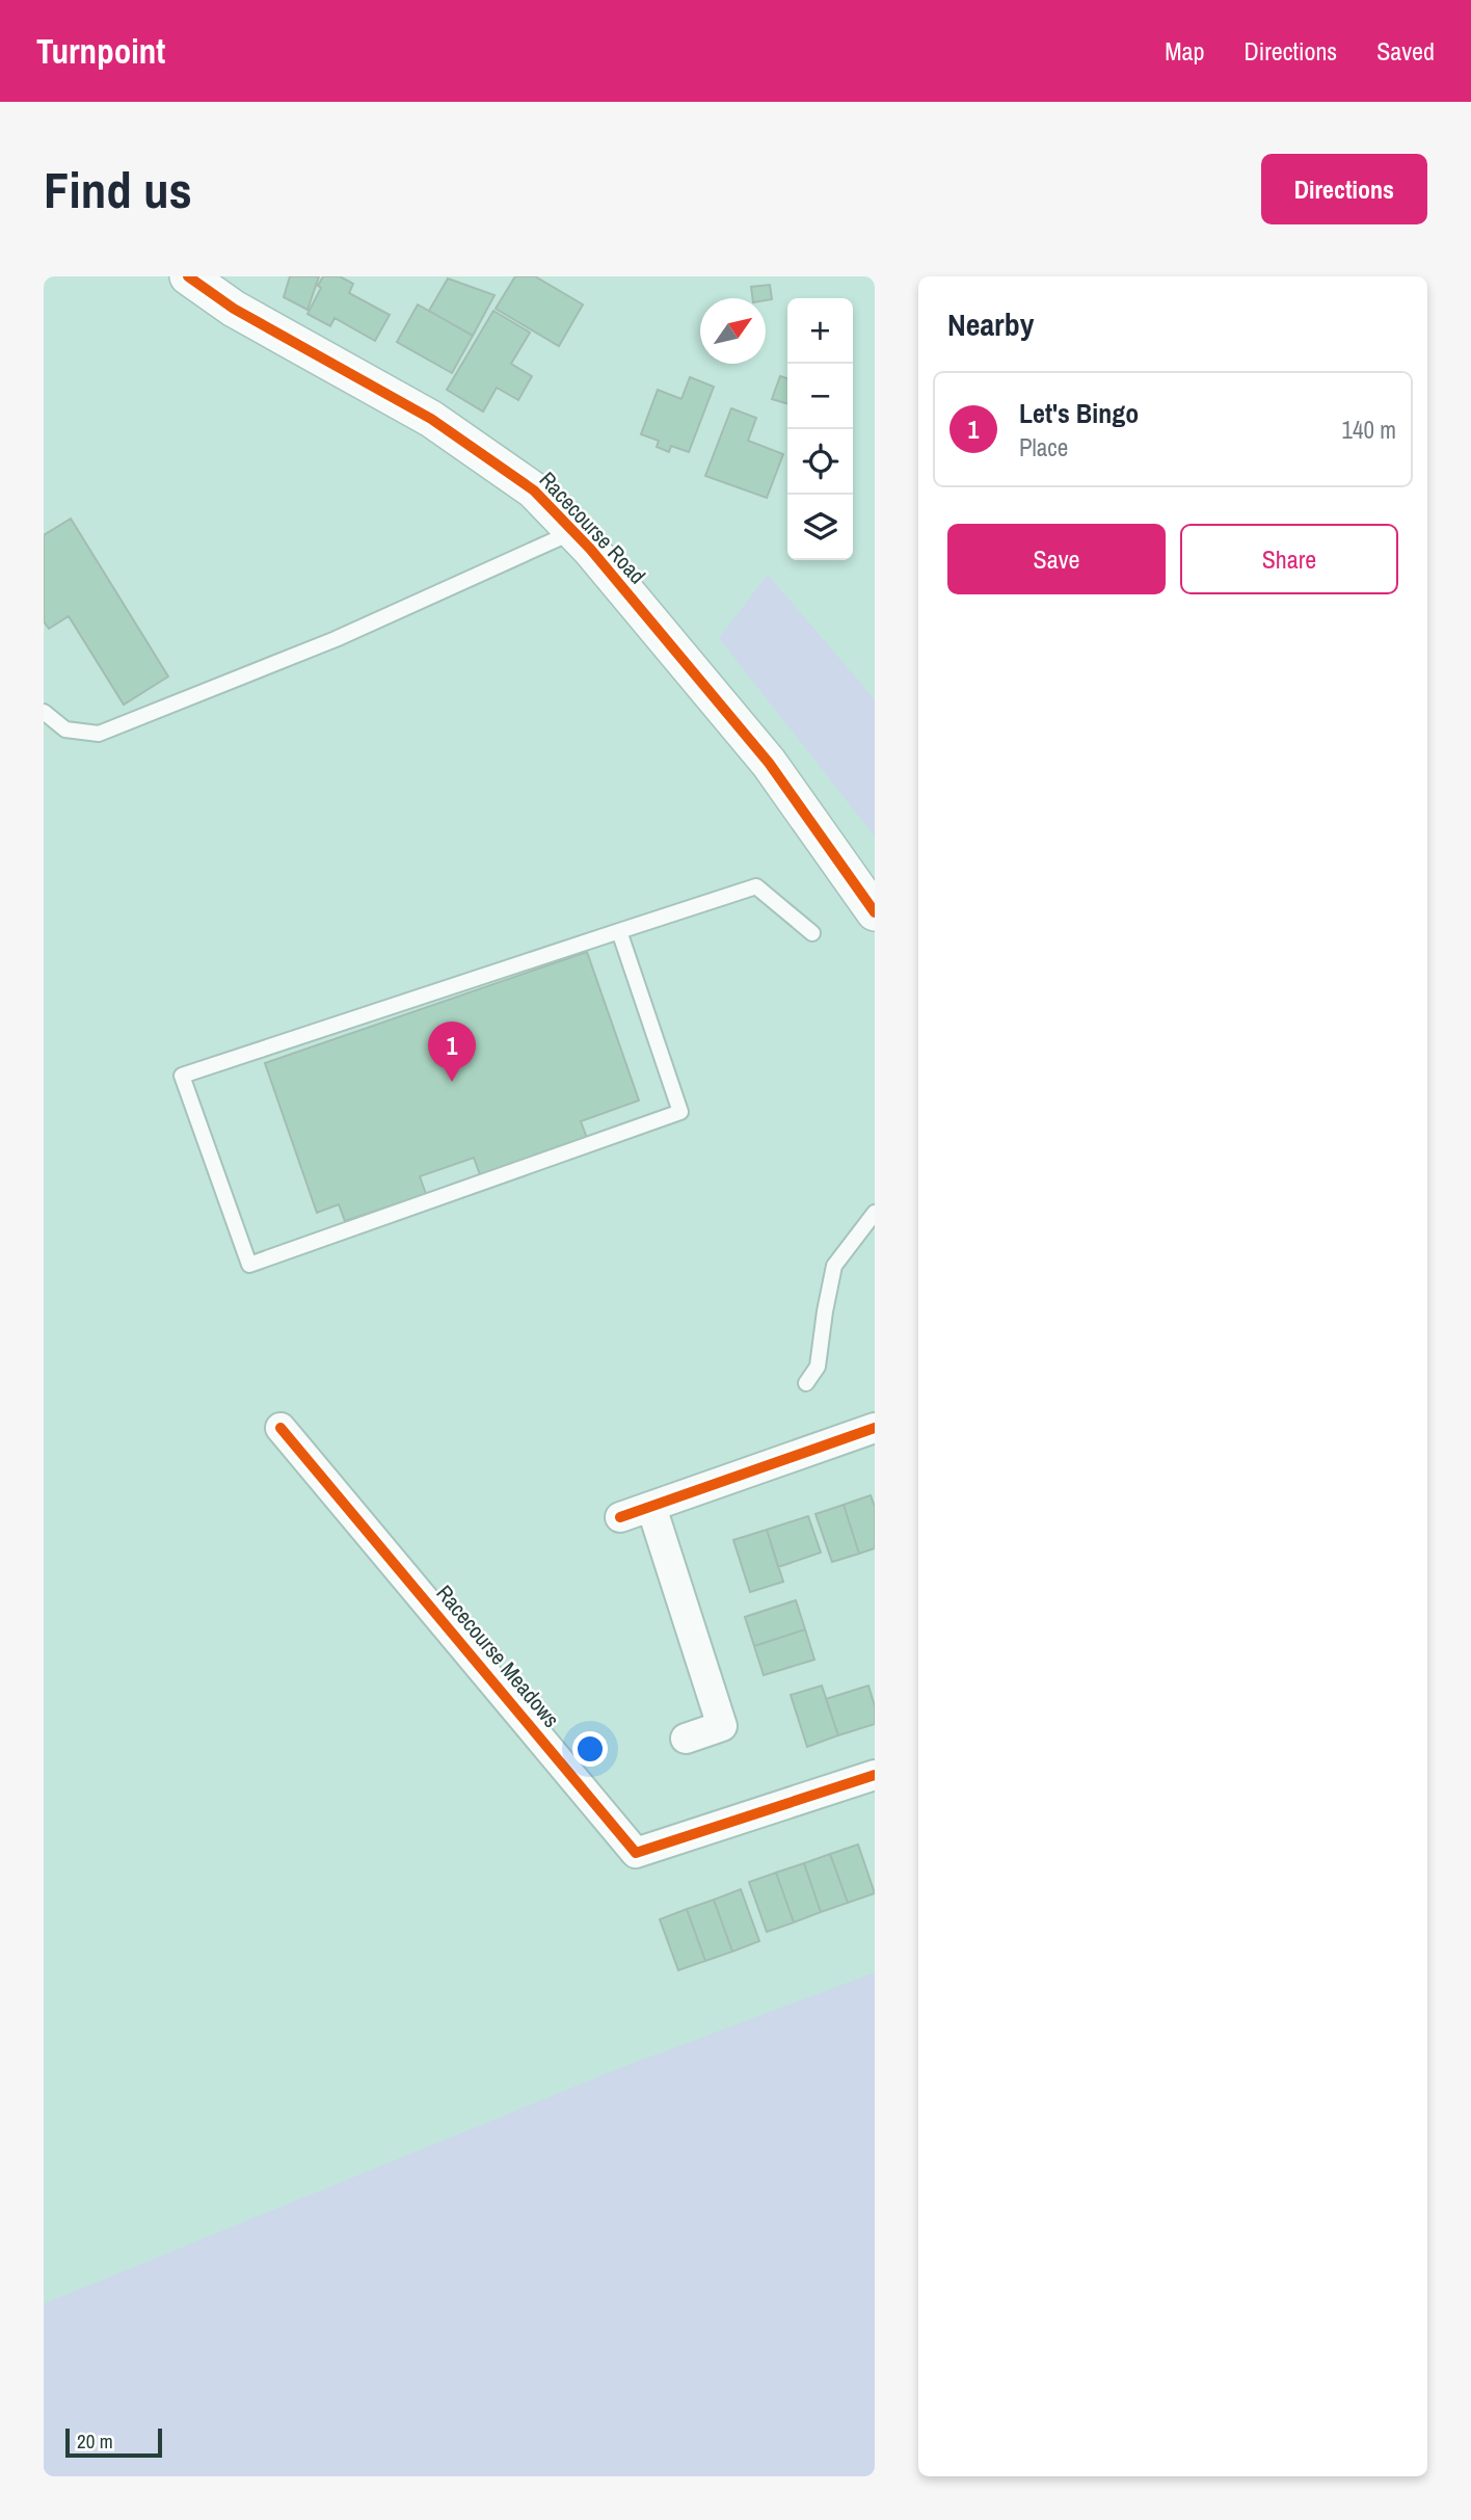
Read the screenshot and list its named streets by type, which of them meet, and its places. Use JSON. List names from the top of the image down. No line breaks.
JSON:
{"streets":{"street":["Racecourse Road","Racecourse Meadows"]},"scale_bar":"20 m","north":"top right","page":{"header":"Turnpoint","nav":["Map","Directions","Saved"],"buttons":["Directions",["Save","Share"]],"title":"Find us","heading":"Nearby","map_buttons":["+","−"],"list":[{"mark":"1","name":"Let's Bingo","note":"Place","value":"140 m"}],"pins":"1","scale":"20 m"}}
